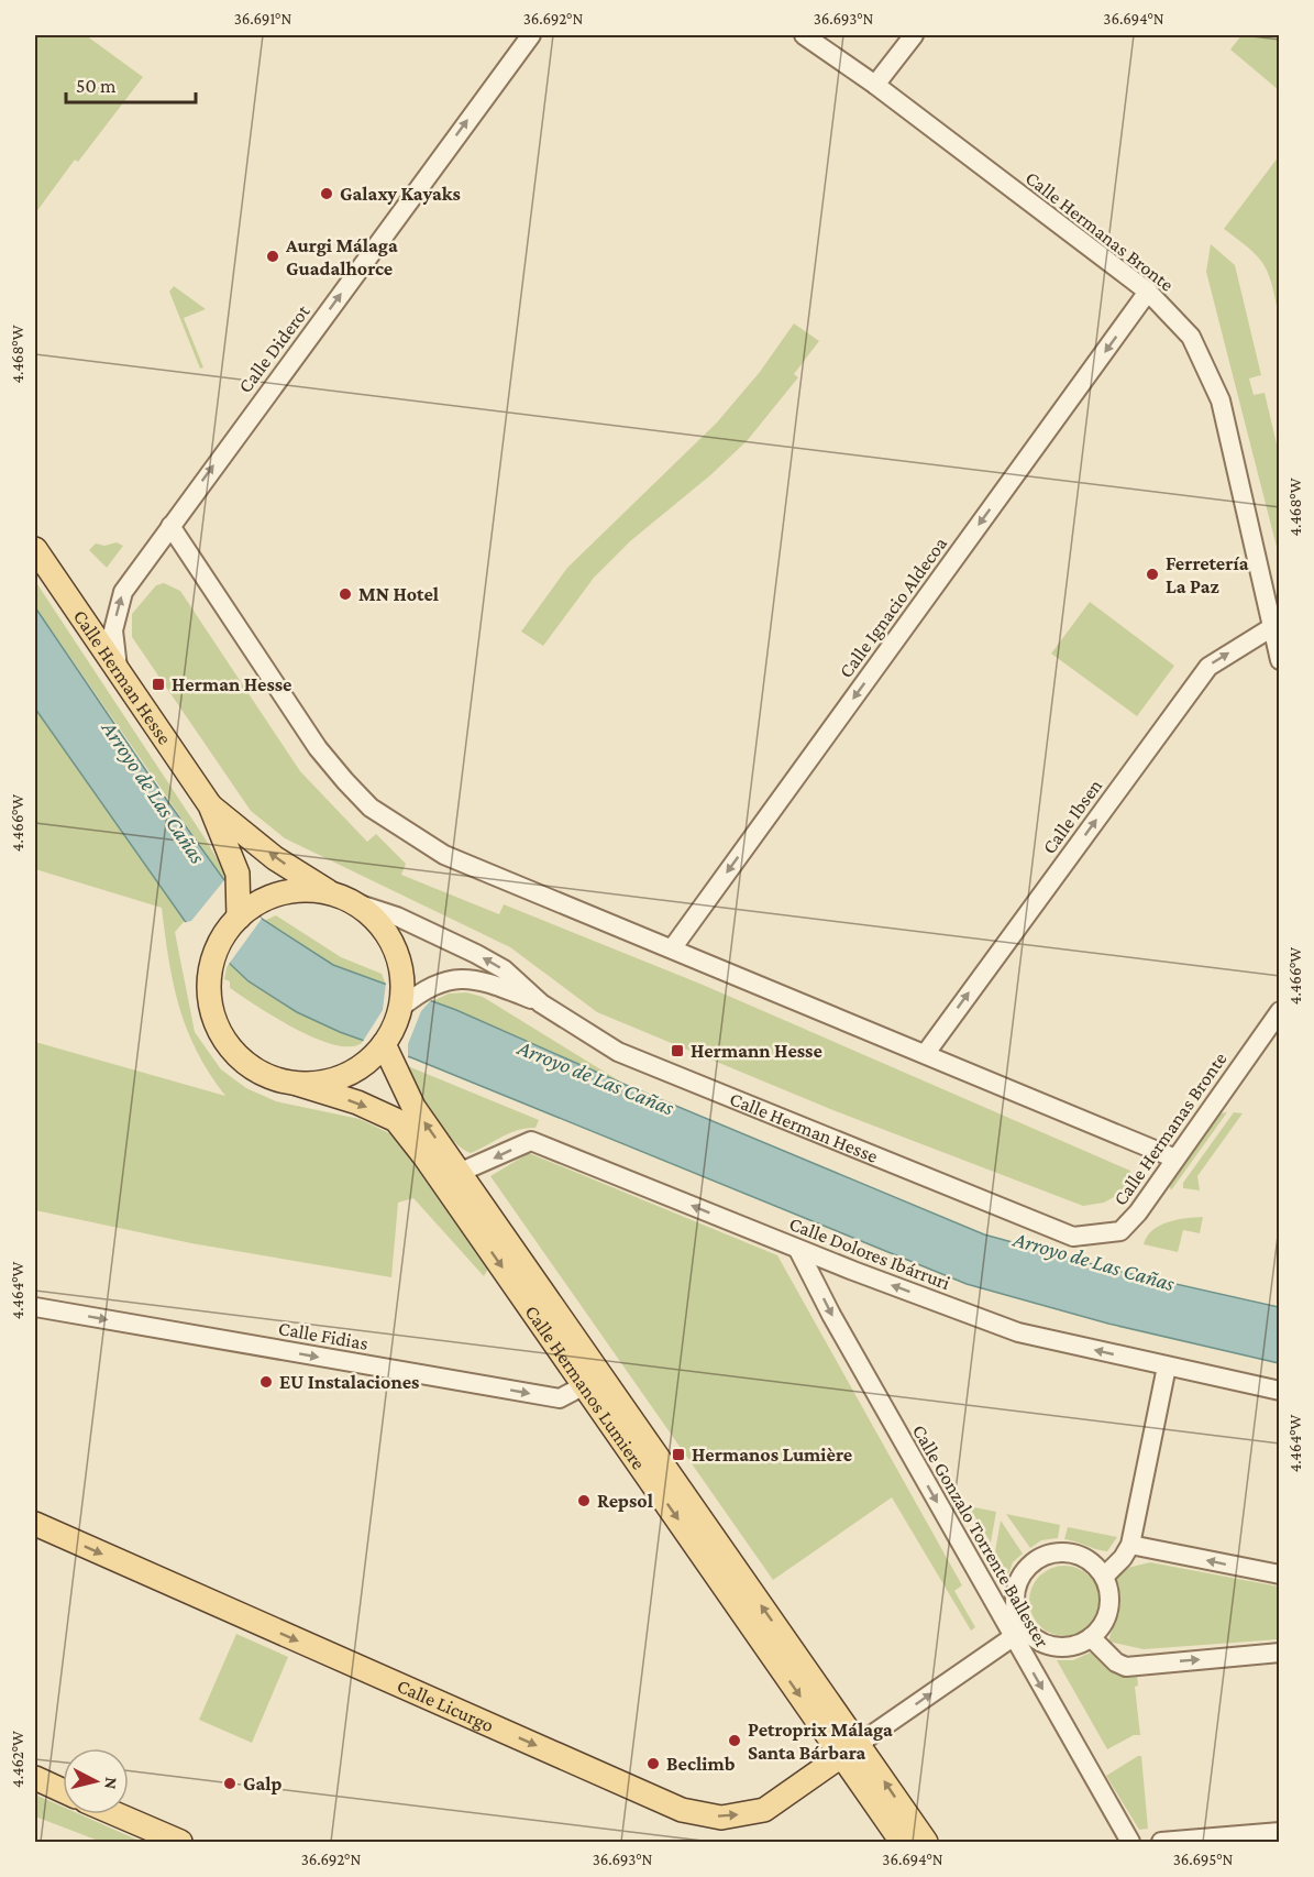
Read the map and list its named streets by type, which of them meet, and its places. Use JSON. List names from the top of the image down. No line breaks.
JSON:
{"streets":{"main road":["Calle Herman Hesse","Calle Hermanos Lumiere","Calle Licurgo"],"street":["Calle Hermanas Bronte","Calle Diderot","Calle Ignacio Aldecoa","Calle Ibsen","Calle Dolores Ibárruri","Calle Fidias","Calle Gonzalo Torrente Ballester"]},"crossings":[["Calle Hermanas Bronte","Calle Ignacio Aldecoa"],["Calle Hermanas Bronte","Calle Herman Hesse"],["Calle Hermanas Bronte","Calle Ibsen"],["Calle Diderot","Calle Herman Hesse"],["Calle Herman Hesse","Calle Hermanos Lumiere"],["Calle Dolores Ibárruri","Calle Hermanos Lumiere"],["Calle Dolores Ibárruri","Calle Gonzalo Torrente Ballester"],["Calle Fidias","Calle Hermanos Lumiere"],["Calle Hermanos Lumiere","Calle Licurgo"]],"one_way":["Calle Diderot","Calle Ignacio Aldecoa","Calle Ibsen","Calle Dolores Ibárruri","Calle Fidias","Calle Gonzalo Torrente Ballester","Calle Licurgo"],"water":["Arroyo de Las Cañas"],"places":{"other":["Galaxy Kayaks","Aurgi Málaga Guadalhorce","Ferretería La Paz","MN Hotel","EU Instalaciones","Repsol","Petroprix Málaga Santa Bárbara","Beclimb","Galp"],"transit":["Herman Hesse","Hermann Hesse","Hermanos Lumière"]},"scale_bar":"50 m","north":"right","coordinates":["36.691°N","36.692°N","36.693°N","36.694°N","4.468°W","4.466°W","4.464°W","4.462°W","36.695°N"]}
